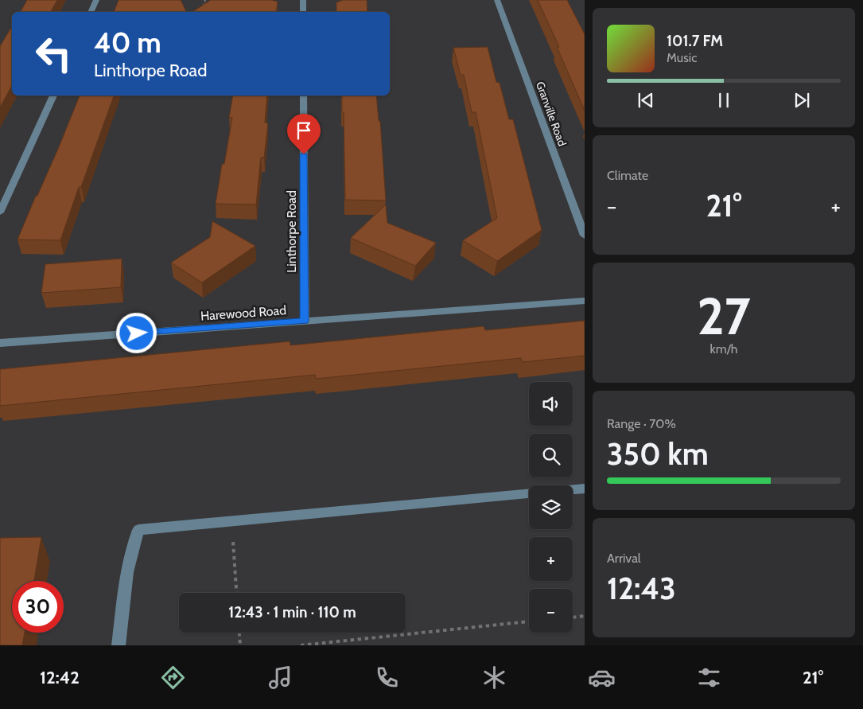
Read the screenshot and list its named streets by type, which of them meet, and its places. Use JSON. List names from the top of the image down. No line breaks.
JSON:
{"streets":{"street":["Granville Road","Linthorpe Road","Harewood Road"]},"crossings":[["Linthorpe Road","Harewood Road"]],"page":{"turn":["40 m","Linthorpe Road"],"song":["101.7 FM","Music"],"tile":["Climate",["27","km/h"],["Range · 70%","350 km"],["Arrival","12:43"]],"heat":["−","21°","+"],"map_buttons":["+","−"],"limit":"30","trip":"12:43 · 1 min · 110 m","tabs":["12:42","21°"]}}
